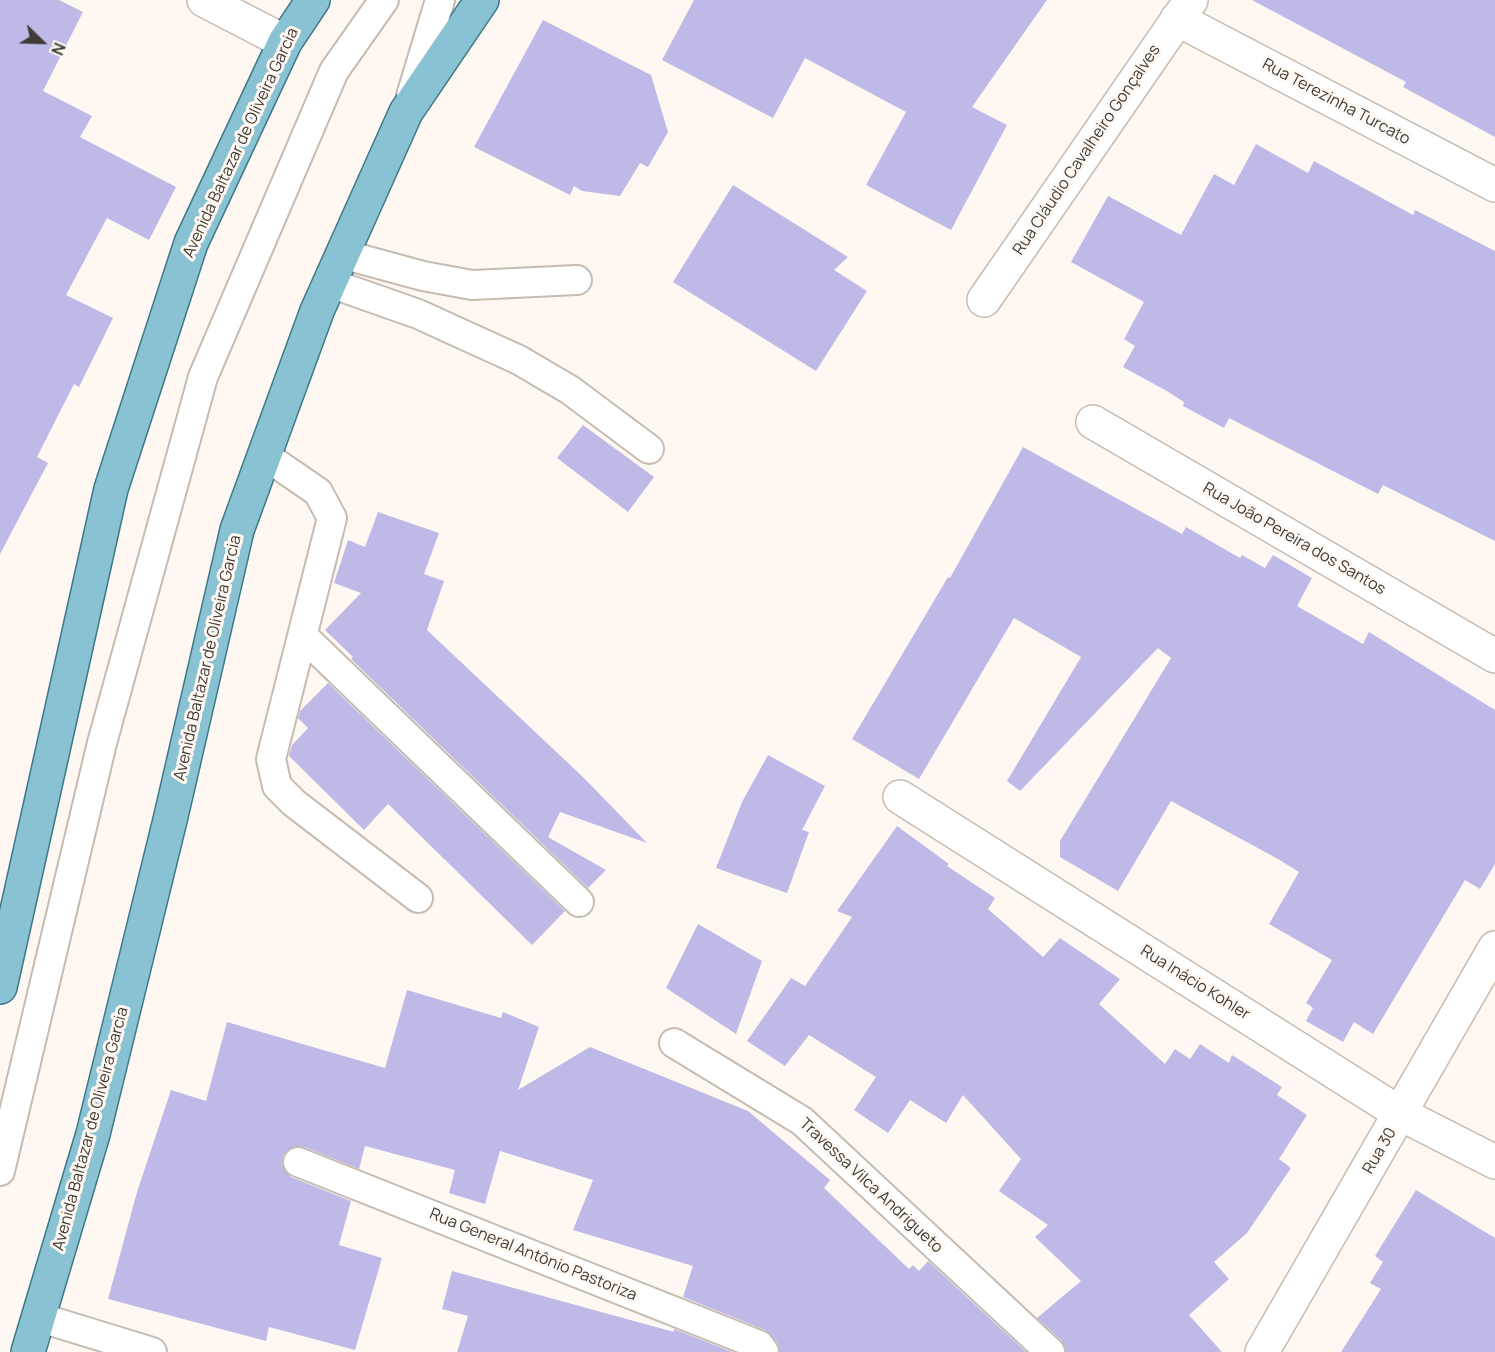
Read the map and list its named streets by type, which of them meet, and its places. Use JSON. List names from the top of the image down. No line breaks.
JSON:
{"streets":{"main road":["Avenida Baltazar de Oliveira Garcia"],"street":["Rua Terezinha Turcato","Rua Cláudio Cavalheiro Gonçalves","Rua João Pereira dos Santos","Rua Inácio Kohler","Rua 30"],"lane":["Travessa Vilca Andrigueto","Rua General Antônio Pastoriza"]},"crossings":[["Rua Terezinha Turcato","Rua Cláudio Cavalheiro Gonçalves"],["Rua Inácio Kohler","Rua 30"]],"north":"bottom right"}
